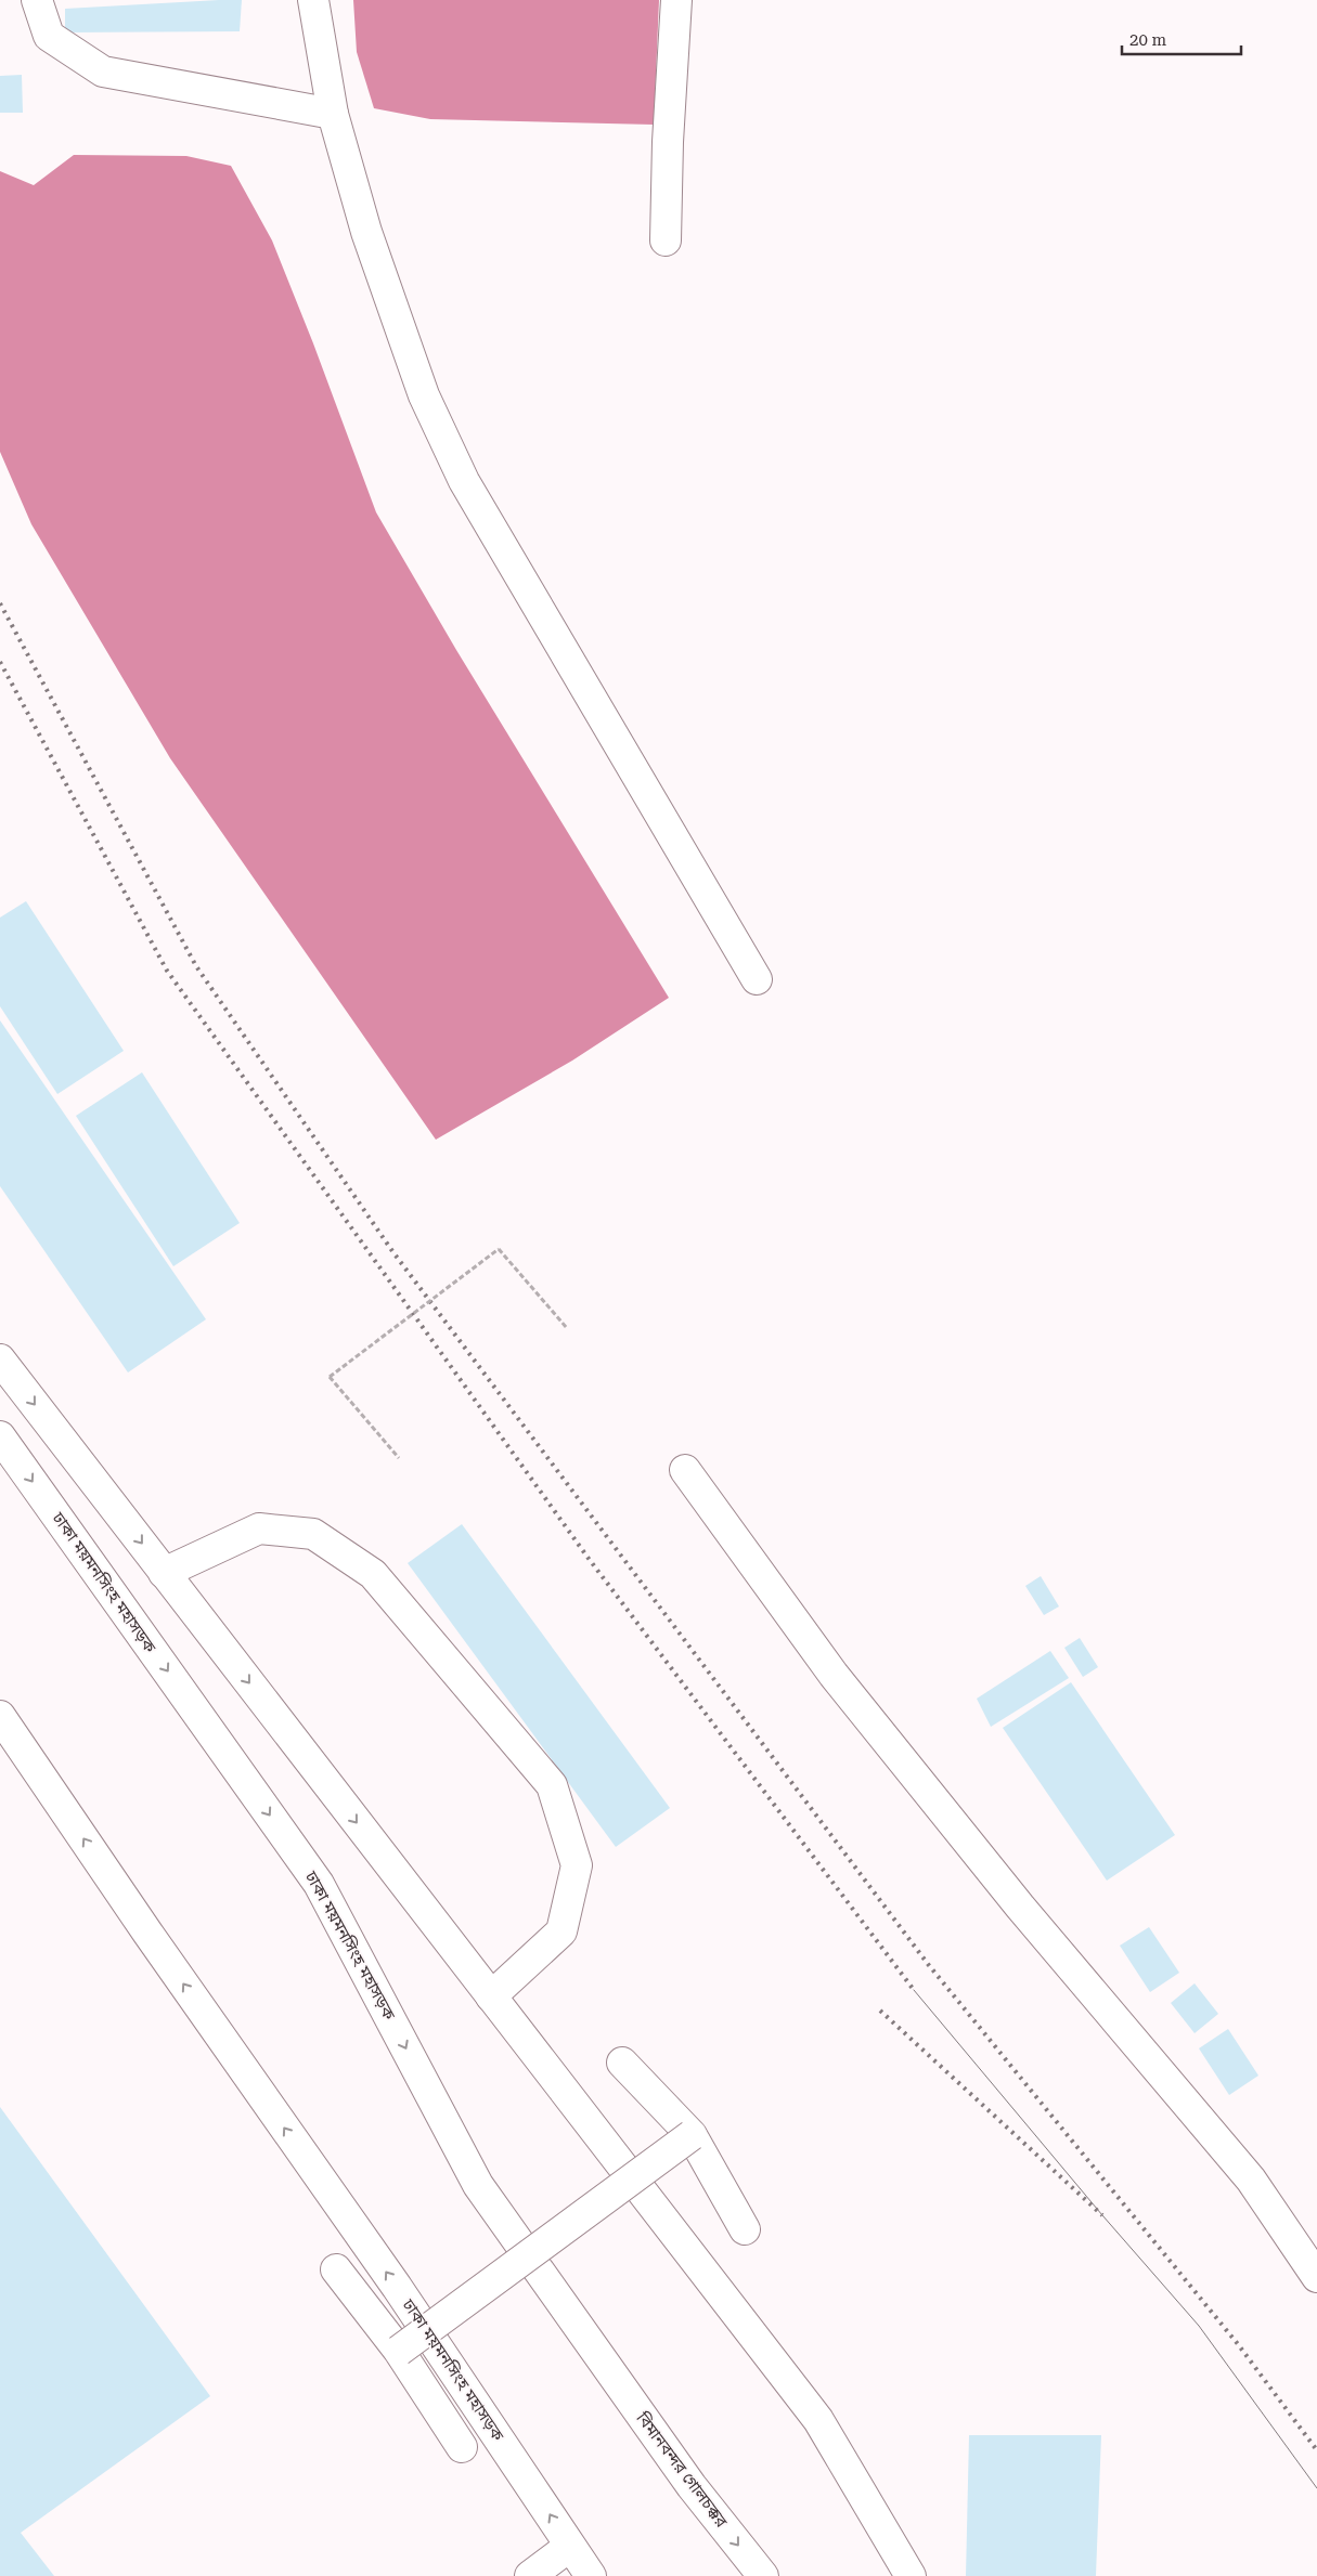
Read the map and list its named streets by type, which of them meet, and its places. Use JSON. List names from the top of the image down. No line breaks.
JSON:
{"streets":{"main road":["ঢাকা ময়মনসিংহ মহাসড়ক","বিমানবন্দর গোলচক্কর"]},"crossings":[["ঢাকা ময়মনসিংহ মহাসড়ক","বিমানবন্দর গোলচক্কর"]],"scale_bar":"20 m"}
